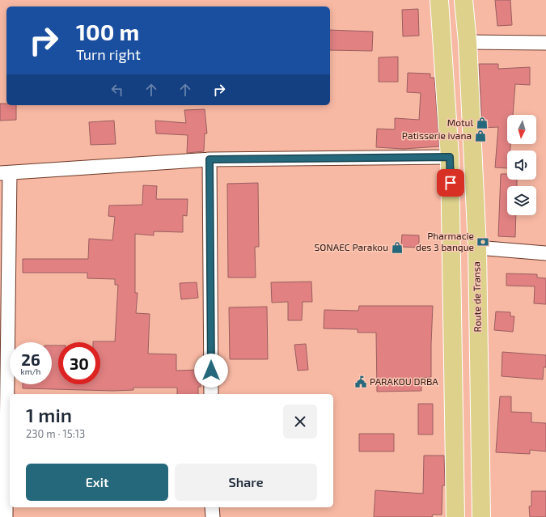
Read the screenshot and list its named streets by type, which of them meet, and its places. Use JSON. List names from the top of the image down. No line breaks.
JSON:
{"streets":{"main road":["Route de Transa"]},"places":{"shop":["Motul","Patisserie ivana","SONAEC Parakou"],"bank":["Pharmacie des 3 banque"],"public building":["PARAKOU DRBA"]},"north":"bottom","page":{"turn":["100 m","Turn right"],"speed":"26 km/h","limit":"30","heading":["1 min","230 m · 15:13"],"buttons":["Exit","Share"]}}
